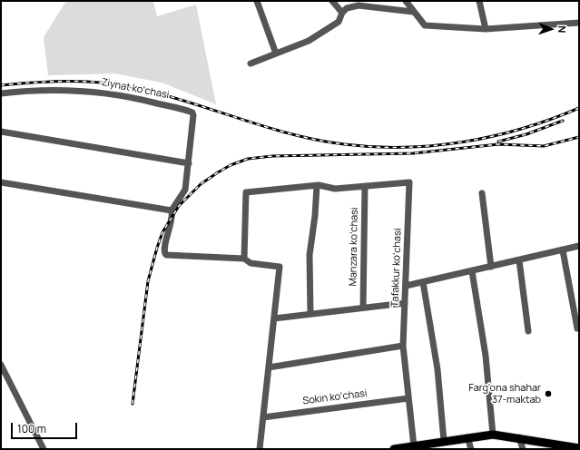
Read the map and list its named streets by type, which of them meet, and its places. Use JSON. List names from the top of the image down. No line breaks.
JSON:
{"streets":{"street":["Ziynat koʻchasi","Manzara koʻchasi","Tafakkur koʻchasi","Sokin koʻchasi"]},"crossings":[["Manzara koʻchasi","Tafakkur koʻchasi"],["Tafakkur koʻchasi","Sokin koʻchasi"]],"places":["Farg'ona shahar 37-maktab"],"scale_bar":"100 m","north":"right"}
